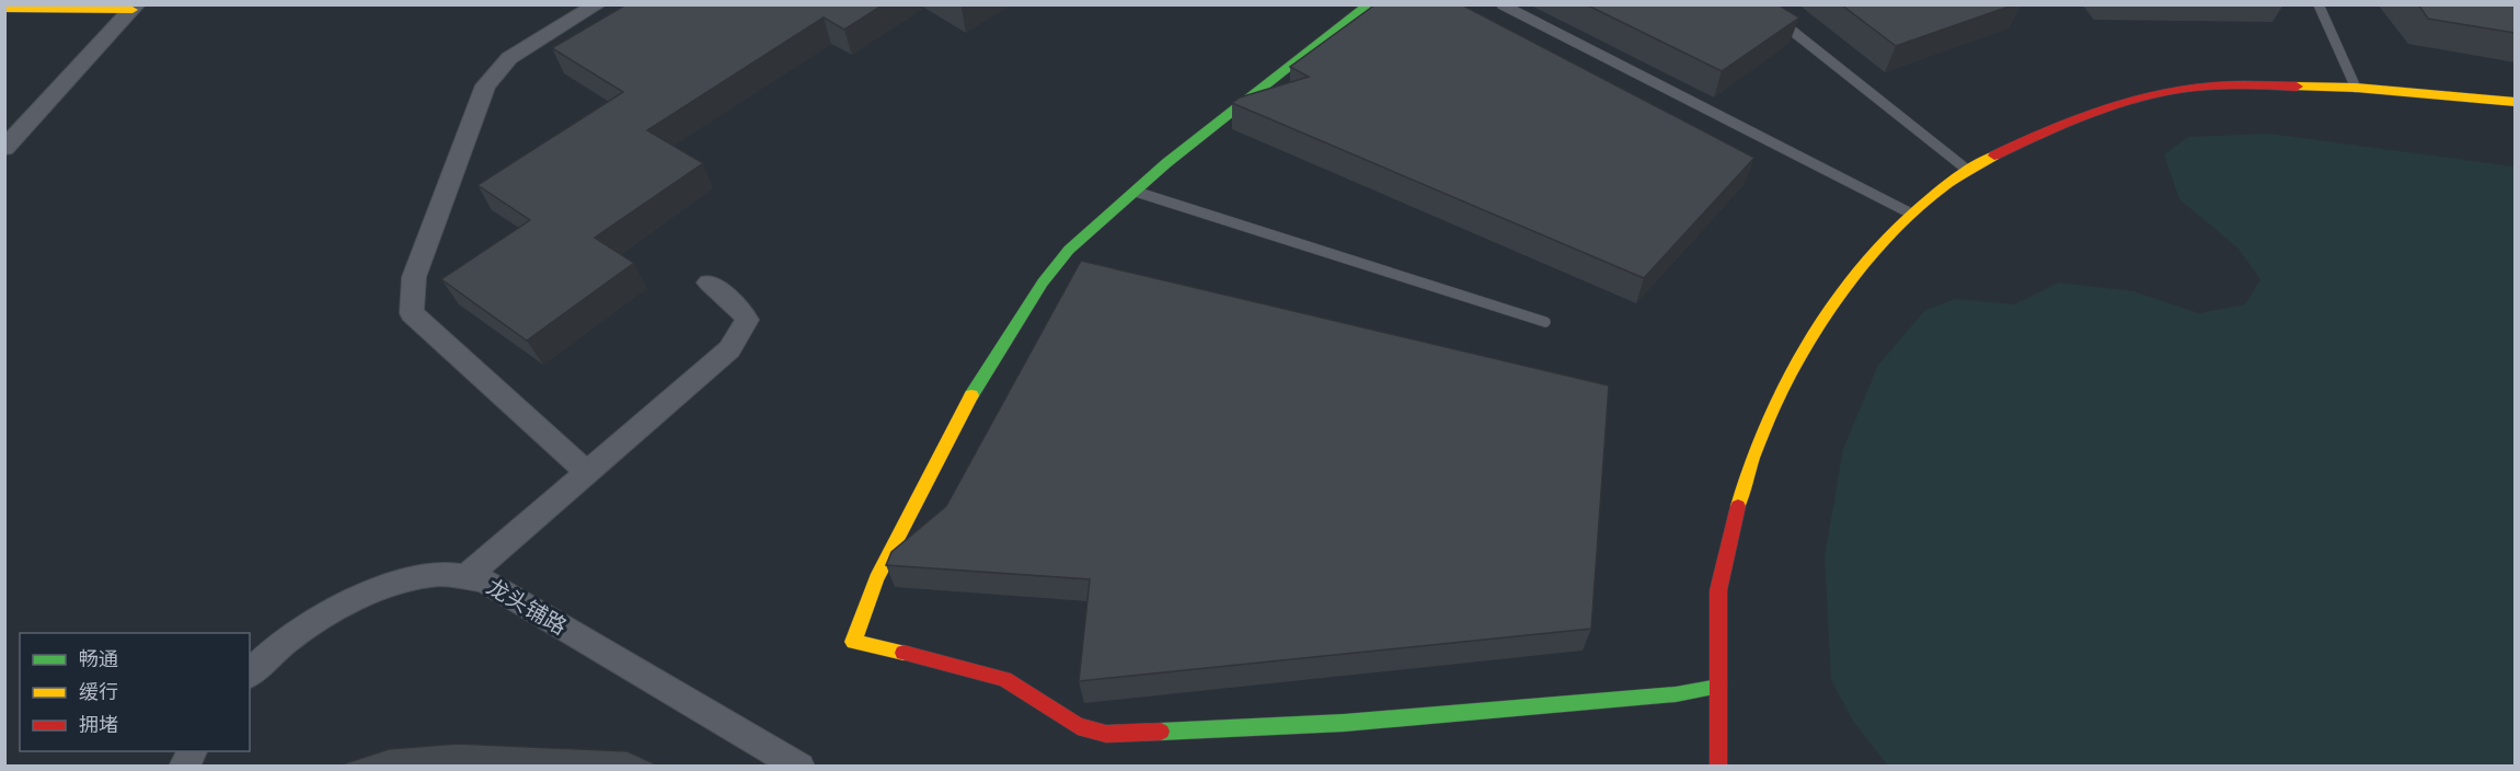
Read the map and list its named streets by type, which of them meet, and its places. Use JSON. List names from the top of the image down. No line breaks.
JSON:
{"streets":{"street":["龙头铺路"]},"legend":["畅通","缓行","拥堵"]}
